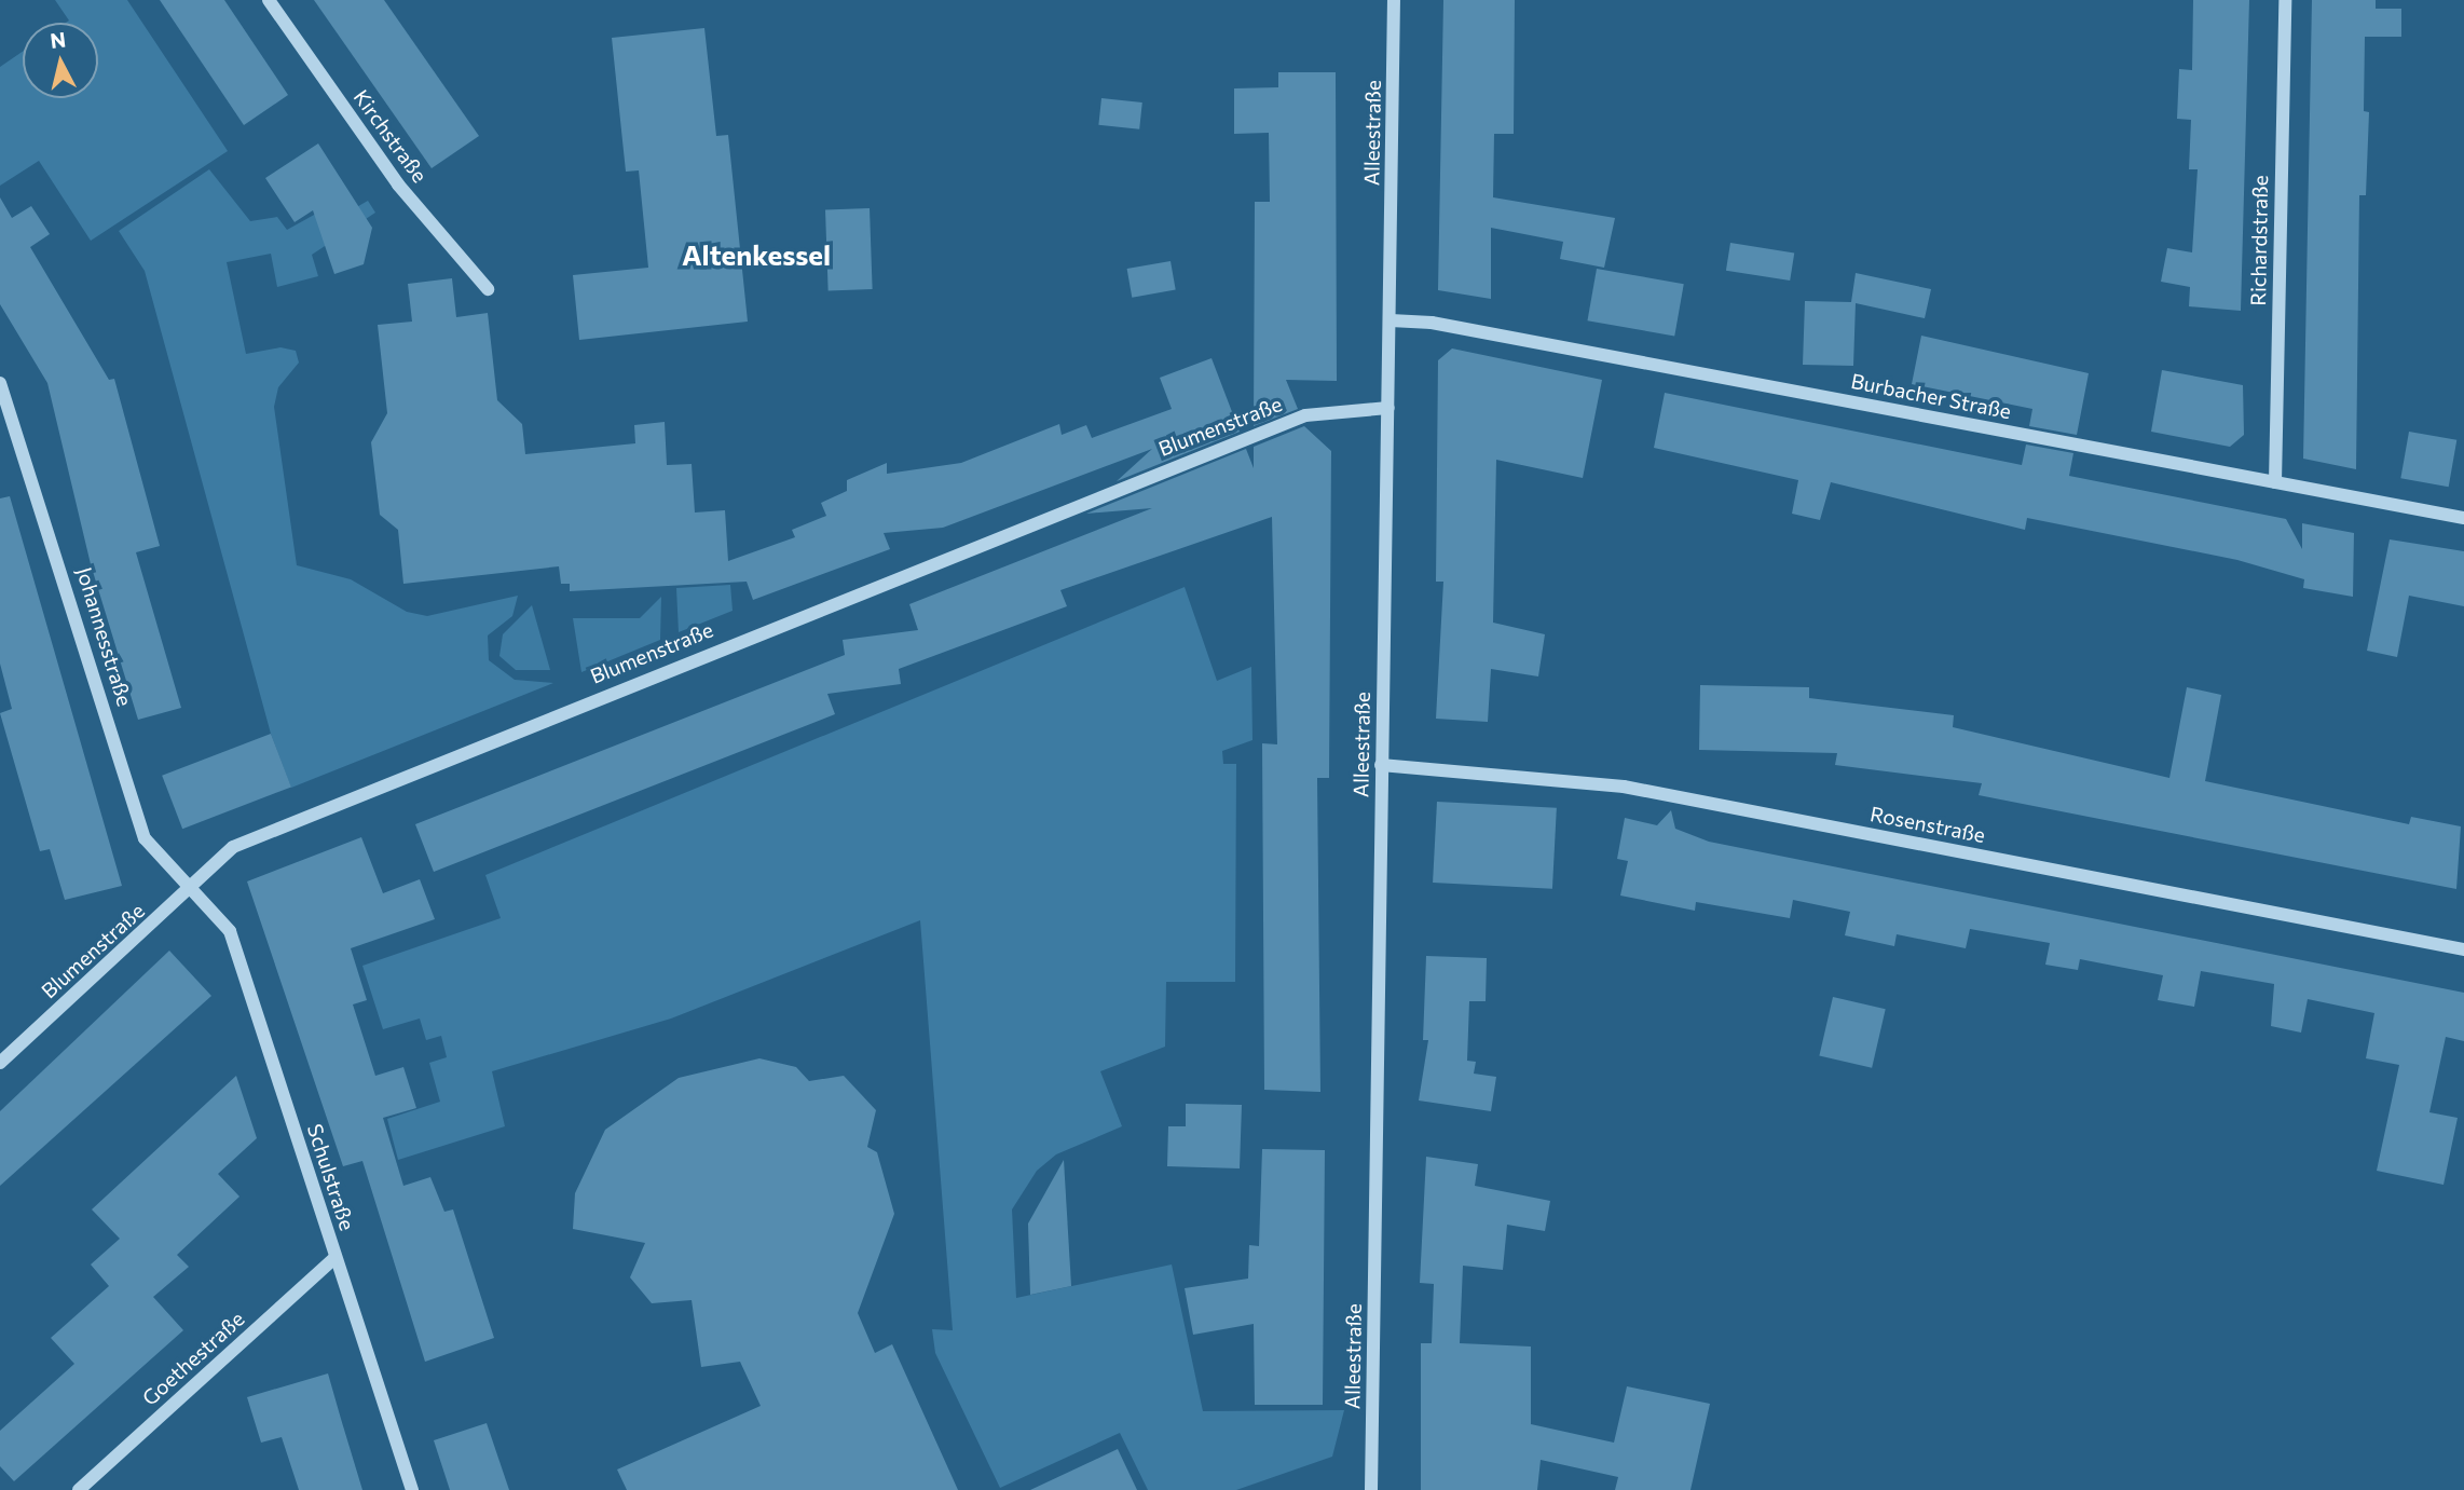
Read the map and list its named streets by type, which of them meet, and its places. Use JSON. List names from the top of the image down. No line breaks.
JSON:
{"streets":{"street":["Alleestraße","Kirchstraße","Richardstraße","Burbacher Straße","Blumenstraße","Johannesstraße","Rosenstraße","Schulstraße","Goethestraße"]},"crossings":[["Alleestraße","Burbacher Straße"],["Alleestraße","Blumenstraße"],["Alleestraße","Rosenstraße"],["Richardstraße","Burbacher Straße"],["Blumenstraße","Johannesstraße"],["Blumenstraße","Schulstraße"],["Johannesstraße","Schulstraße"],["Schulstraße","Goethestraße"]],"districts":["Altenkessel"],"north":"top"}
